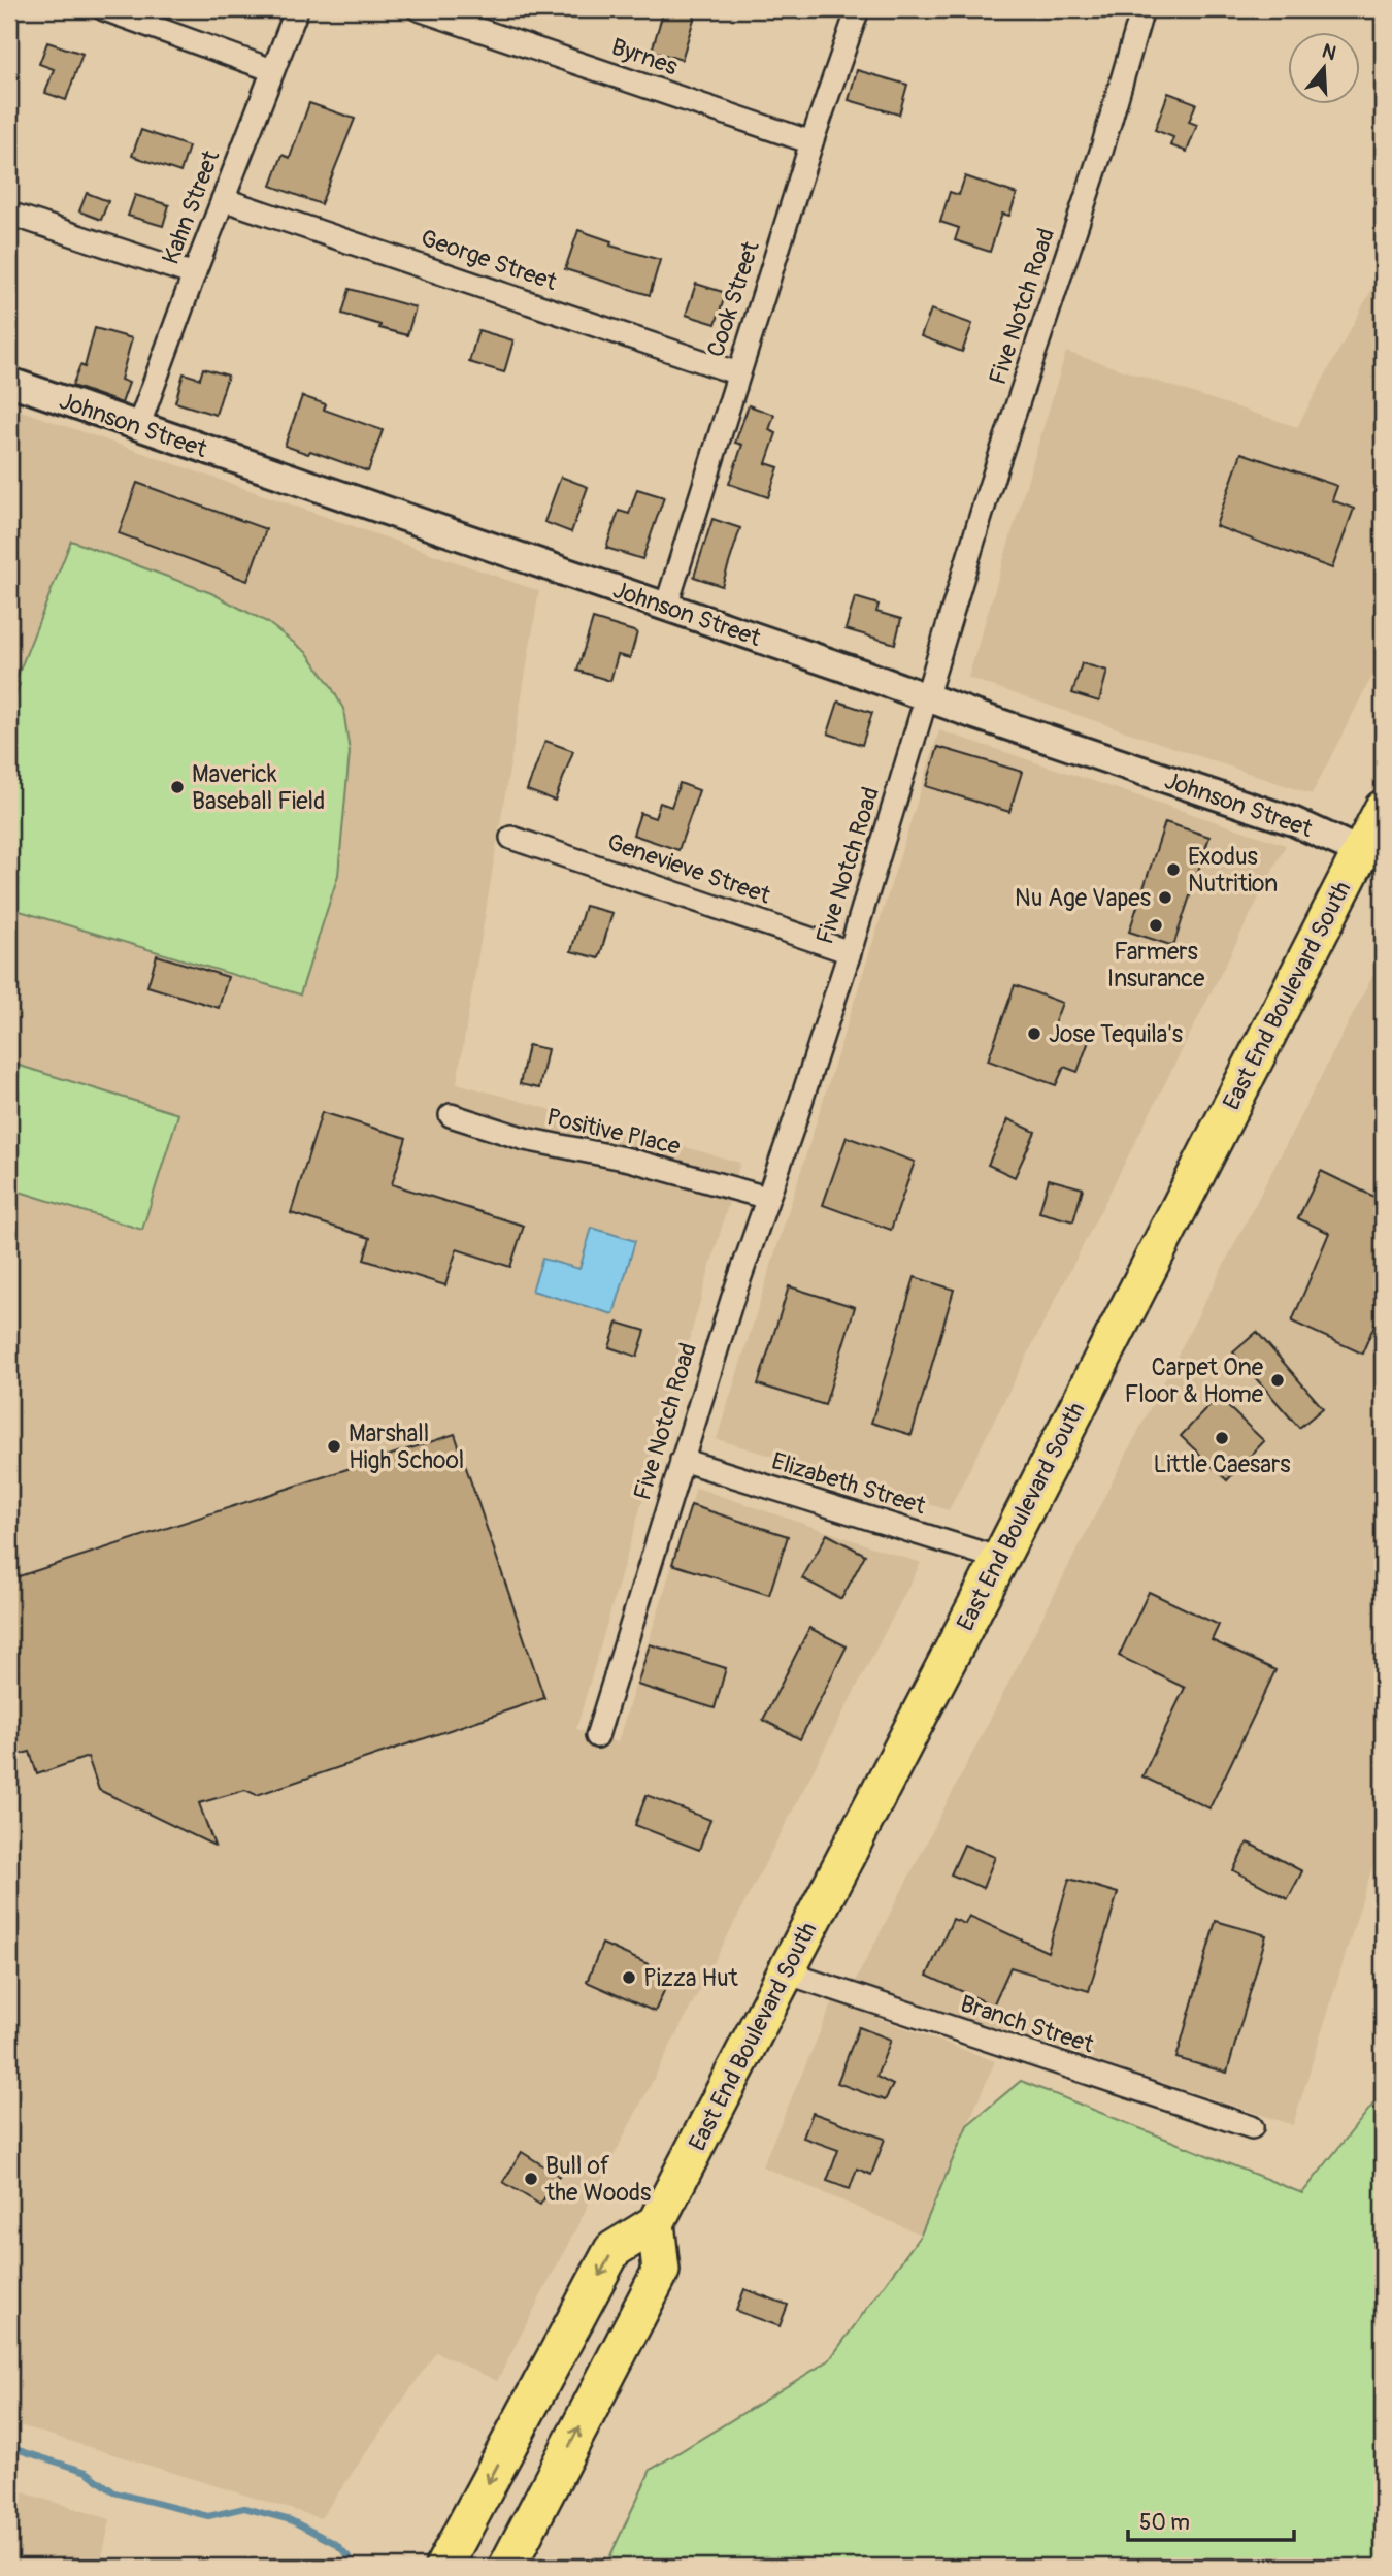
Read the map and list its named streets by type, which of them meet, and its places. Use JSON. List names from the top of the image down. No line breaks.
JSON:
{"streets":{"highway":["East End Boulevard South"],"street":["Byrnes","Kahn Street","George Street","Cook Street","Five Notch Road","Johnson Street","Genevieve Street","Positive Place","Elizabeth Street","Branch Street"]},"crossings":[["Byrnes","Cook Street"],["Kahn Street","George Street"],["Kahn Street","Johnson Street"],["George Street","Cook Street"],["Cook Street","Johnson Street"],["Five Notch Road","Johnson Street"],["Five Notch Road","Genevieve Street"],["Five Notch Road","Positive Place"],["Five Notch Road","Elizabeth Street"],["Johnson Street","East End Boulevard South"],["East End Boulevard South","Elizabeth Street"],["East End Boulevard South","Branch Street"]],"places":["Maverick Baseball Field","Exodus Nutrition","Nu Age Vapes","Farmers Insurance","Jose Tequila's","Carpet One Floor & Home","Little Caesars","Marshall High School","Pizza Hut","Bull of the Woods"],"scale_bar":"50 m","north":"top"}
